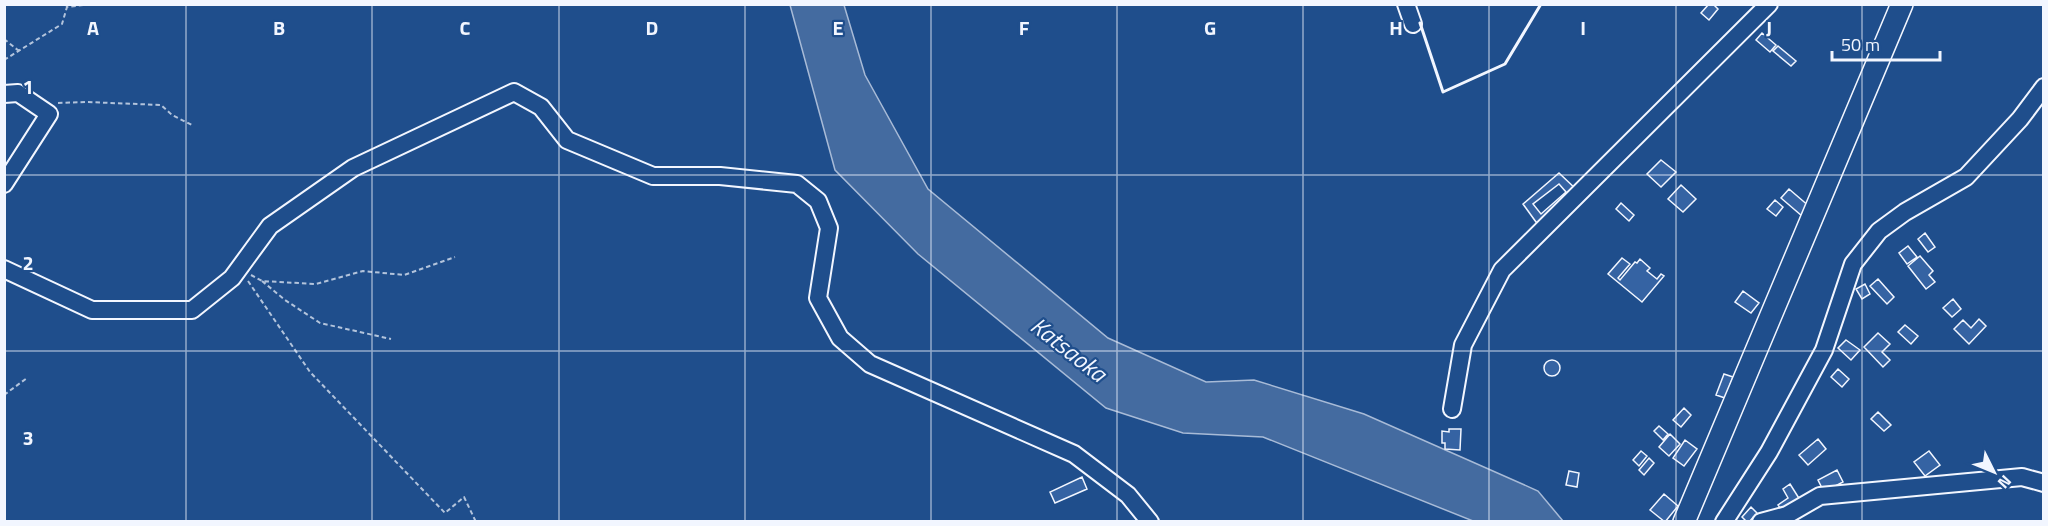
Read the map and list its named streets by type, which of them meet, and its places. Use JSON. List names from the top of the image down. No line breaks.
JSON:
{"water":["Katsaoka"],"scale_bar":"50 m","north":"bottom right","grid":{"columns":["A","B","C","D","E","F","G","H","I","J"],"rows":["1","2","3"]}}
